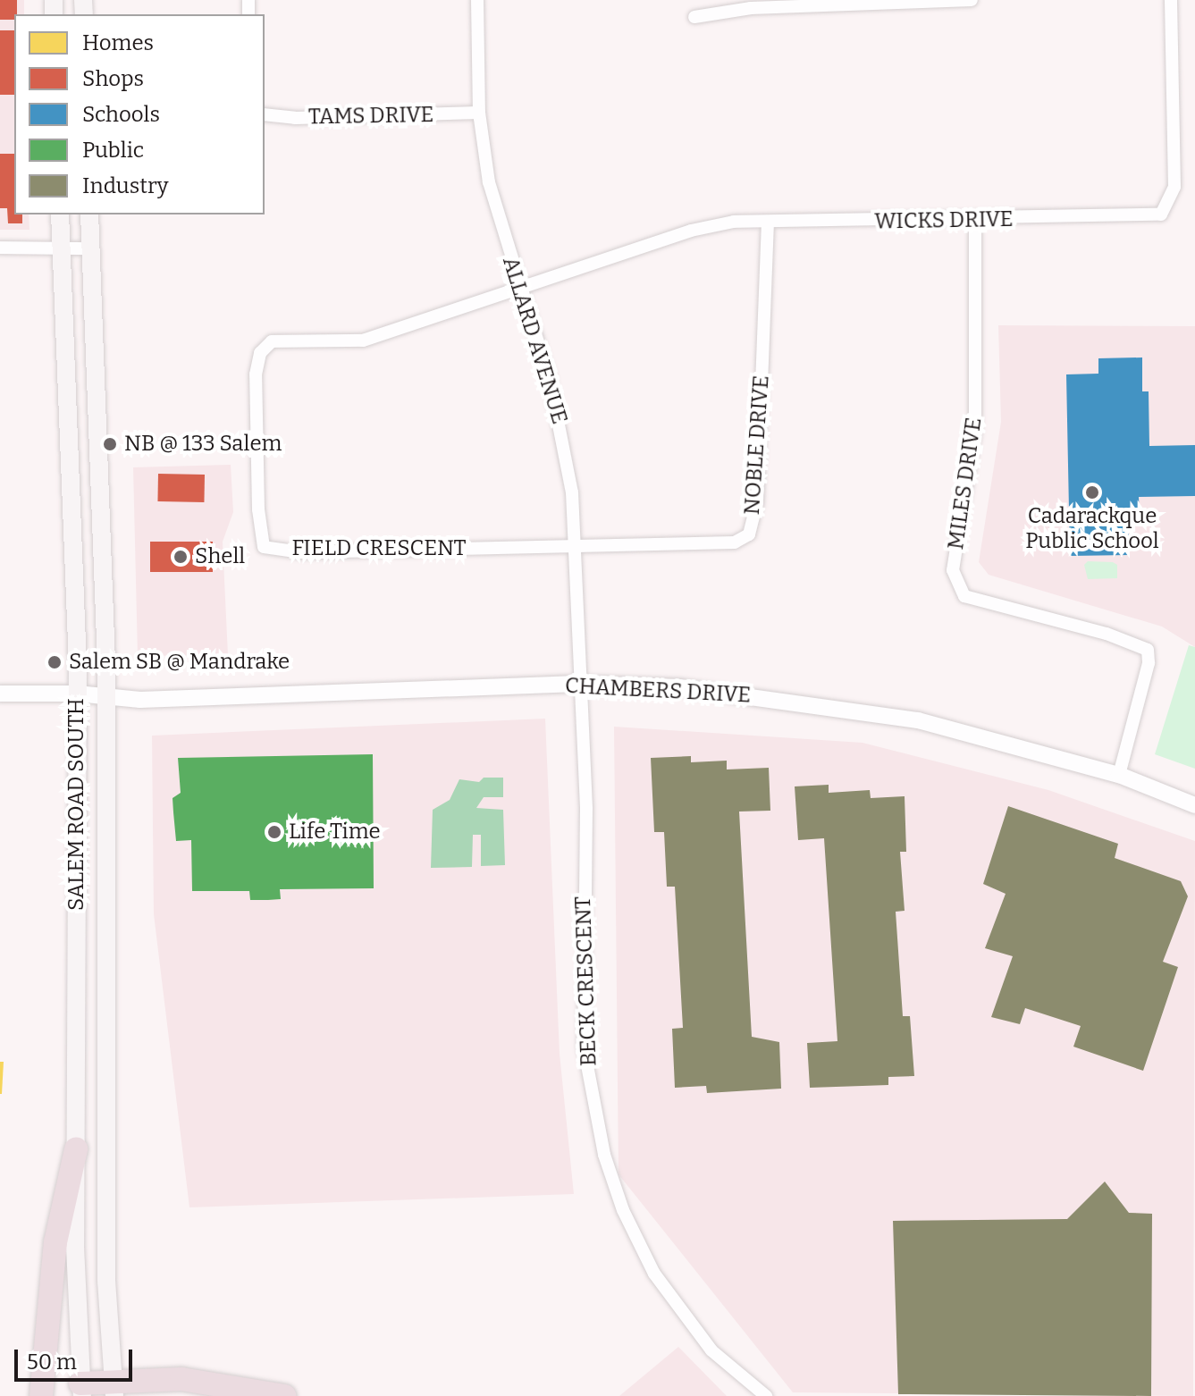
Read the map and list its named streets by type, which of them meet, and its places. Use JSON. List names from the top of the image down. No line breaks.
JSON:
{"streets":{"main road":["SALEM ROAD SOUTH"],"street":["TAMS DRIVE","WICKS DRIVE","ALLARD AVENUE","NOBLE DRIVE","MILES DRIVE","FIELD CRESCENT","CHAMBERS DRIVE","BECK CRESCENT"]},"crossings":[["TAMS DRIVE","ALLARD AVENUE"],["WICKS DRIVE","ALLARD AVENUE"],["WICKS DRIVE","NOBLE DRIVE"],["WICKS DRIVE","MILES DRIVE"],["WICKS DRIVE","FIELD CRESCENT"],["ALLARD AVENUE","NOBLE DRIVE"],["ALLARD AVENUE","FIELD CRESCENT"],["ALLARD AVENUE","CHAMBERS DRIVE"],["ALLARD AVENUE","BECK CRESCENT"],["NOBLE DRIVE","FIELD CRESCENT"],["MILES DRIVE","CHAMBERS DRIVE"],["CHAMBERS DRIVE","SALEM ROAD SOUTH"],["CHAMBERS DRIVE","BECK CRESCENT"]],"places":["NB @ 133 Salem","Cadarackque Public School","Shell","Salem SB @ Mandrake","Life Time"],"legend":["Homes","Shops","Schools","Public","Industry"],"scale_bar":"50 m"}
